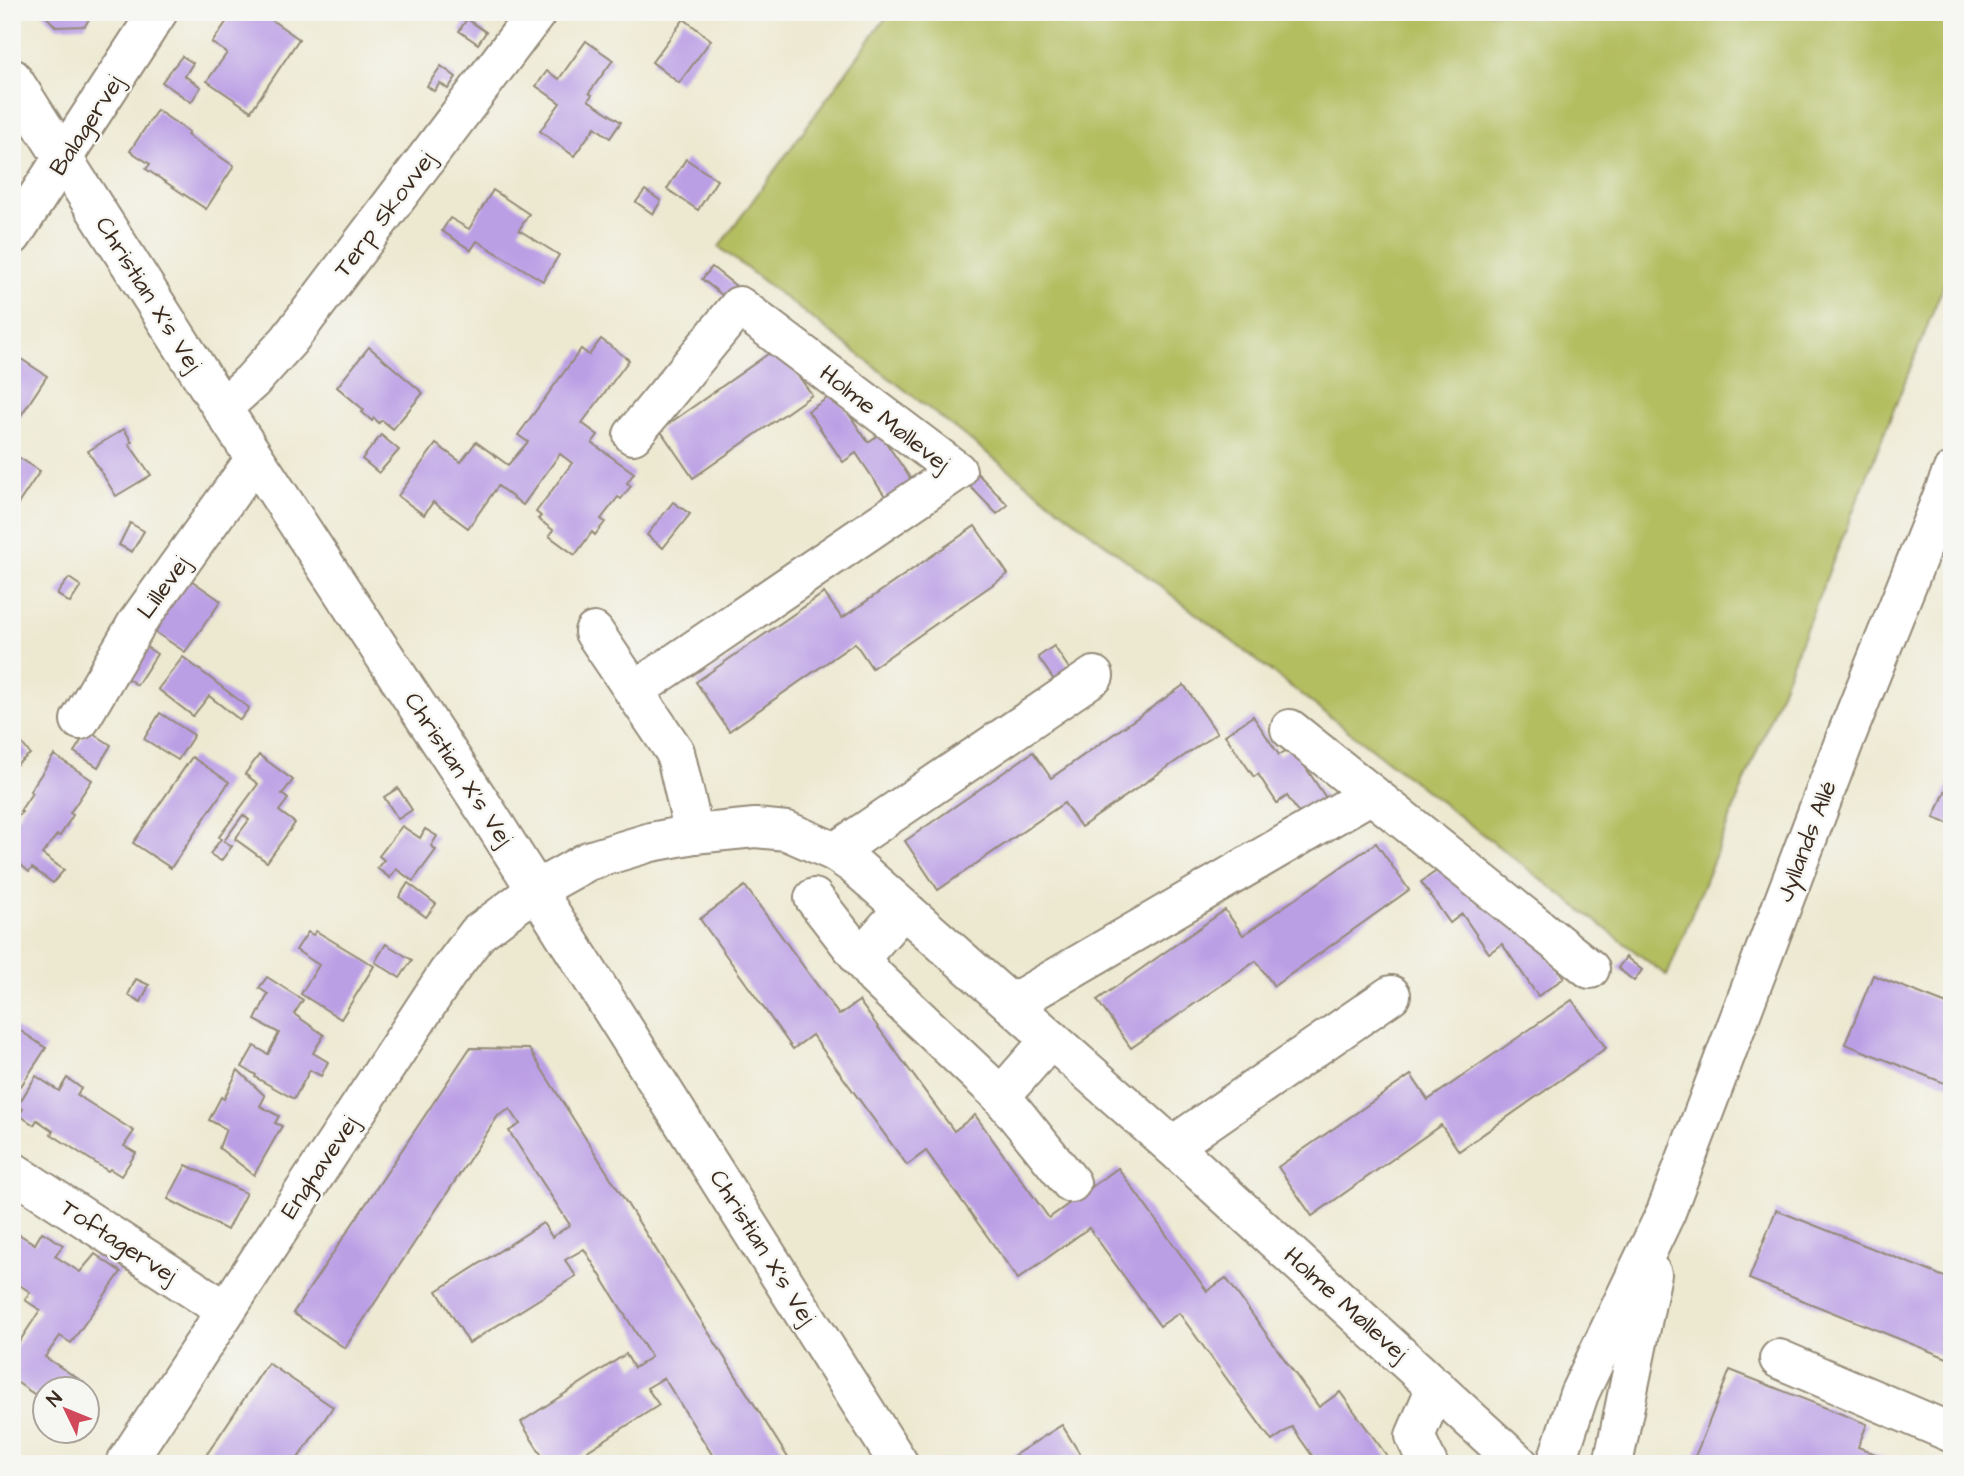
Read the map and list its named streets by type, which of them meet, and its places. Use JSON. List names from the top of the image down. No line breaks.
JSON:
{"streets":{"street":["Balagervej","Terp Skovvej","Christian X's Vej","Holme Møllevej","Lillevej","Jyllands Allé","Enghavevej","Toftagervej"]},"crossings":[["Balagervej","Christian X's Vej"],["Terp Skovvej","Christian X's Vej"],["Christian X's Vej","Holme Møllevej"],["Christian X's Vej","Lillevej"],["Christian X's Vej","Enghavevej"],["Holme Møllevej","Enghavevej"],["Enghavevej","Toftagervej"]],"north":"top left"}
